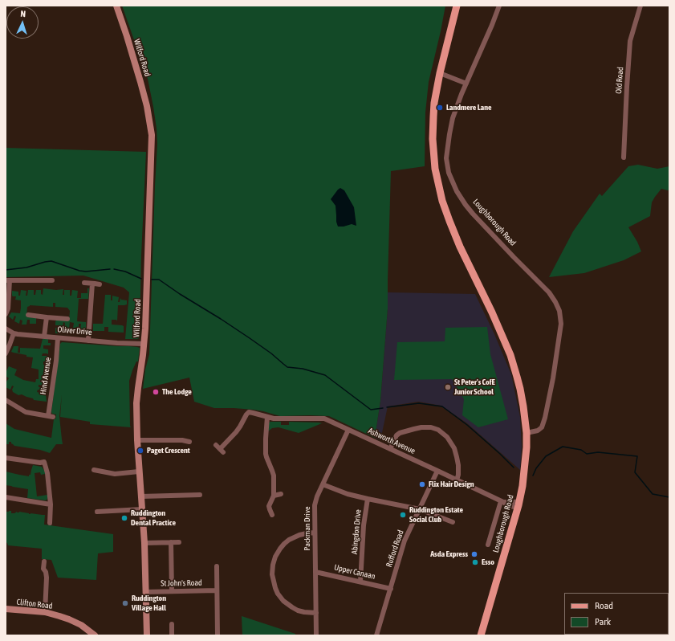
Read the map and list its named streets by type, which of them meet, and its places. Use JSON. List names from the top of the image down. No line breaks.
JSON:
{"streets":{"main road":["Wilford Road","Loughborough Road","Clifton Road"],"street":["Old Road","Oliver Drive","Hind Avenue","Ashworth Avenue","Packman Drive","Abingdon Drive","Rufford Road","Upper Canaan","St John's Road"]},"crossings":[["Wilford Road","Oliver Drive"],["Wilford Road","St John's Road"],["Loughborough Road","Ashworth Avenue"],["Oliver Drive","Hind Avenue"],["Ashworth Avenue","Packman Drive"],["Ashworth Avenue","Rufford Road"],["Packman Drive","Upper Canaan"],["Abingdon Drive","Upper Canaan"],["Rufford Road","Upper Canaan"]],"places":["Landmere Lane","St Peter's CofE Junior School","The Lodge","Paget Crescent","Flix Hair Design","Ruddington Estate Social Club","Ruddington Dental Practice","Asda Express","Esso","Ruddington Village Hall"],"legend":["Road","Park"],"north":"top"}
